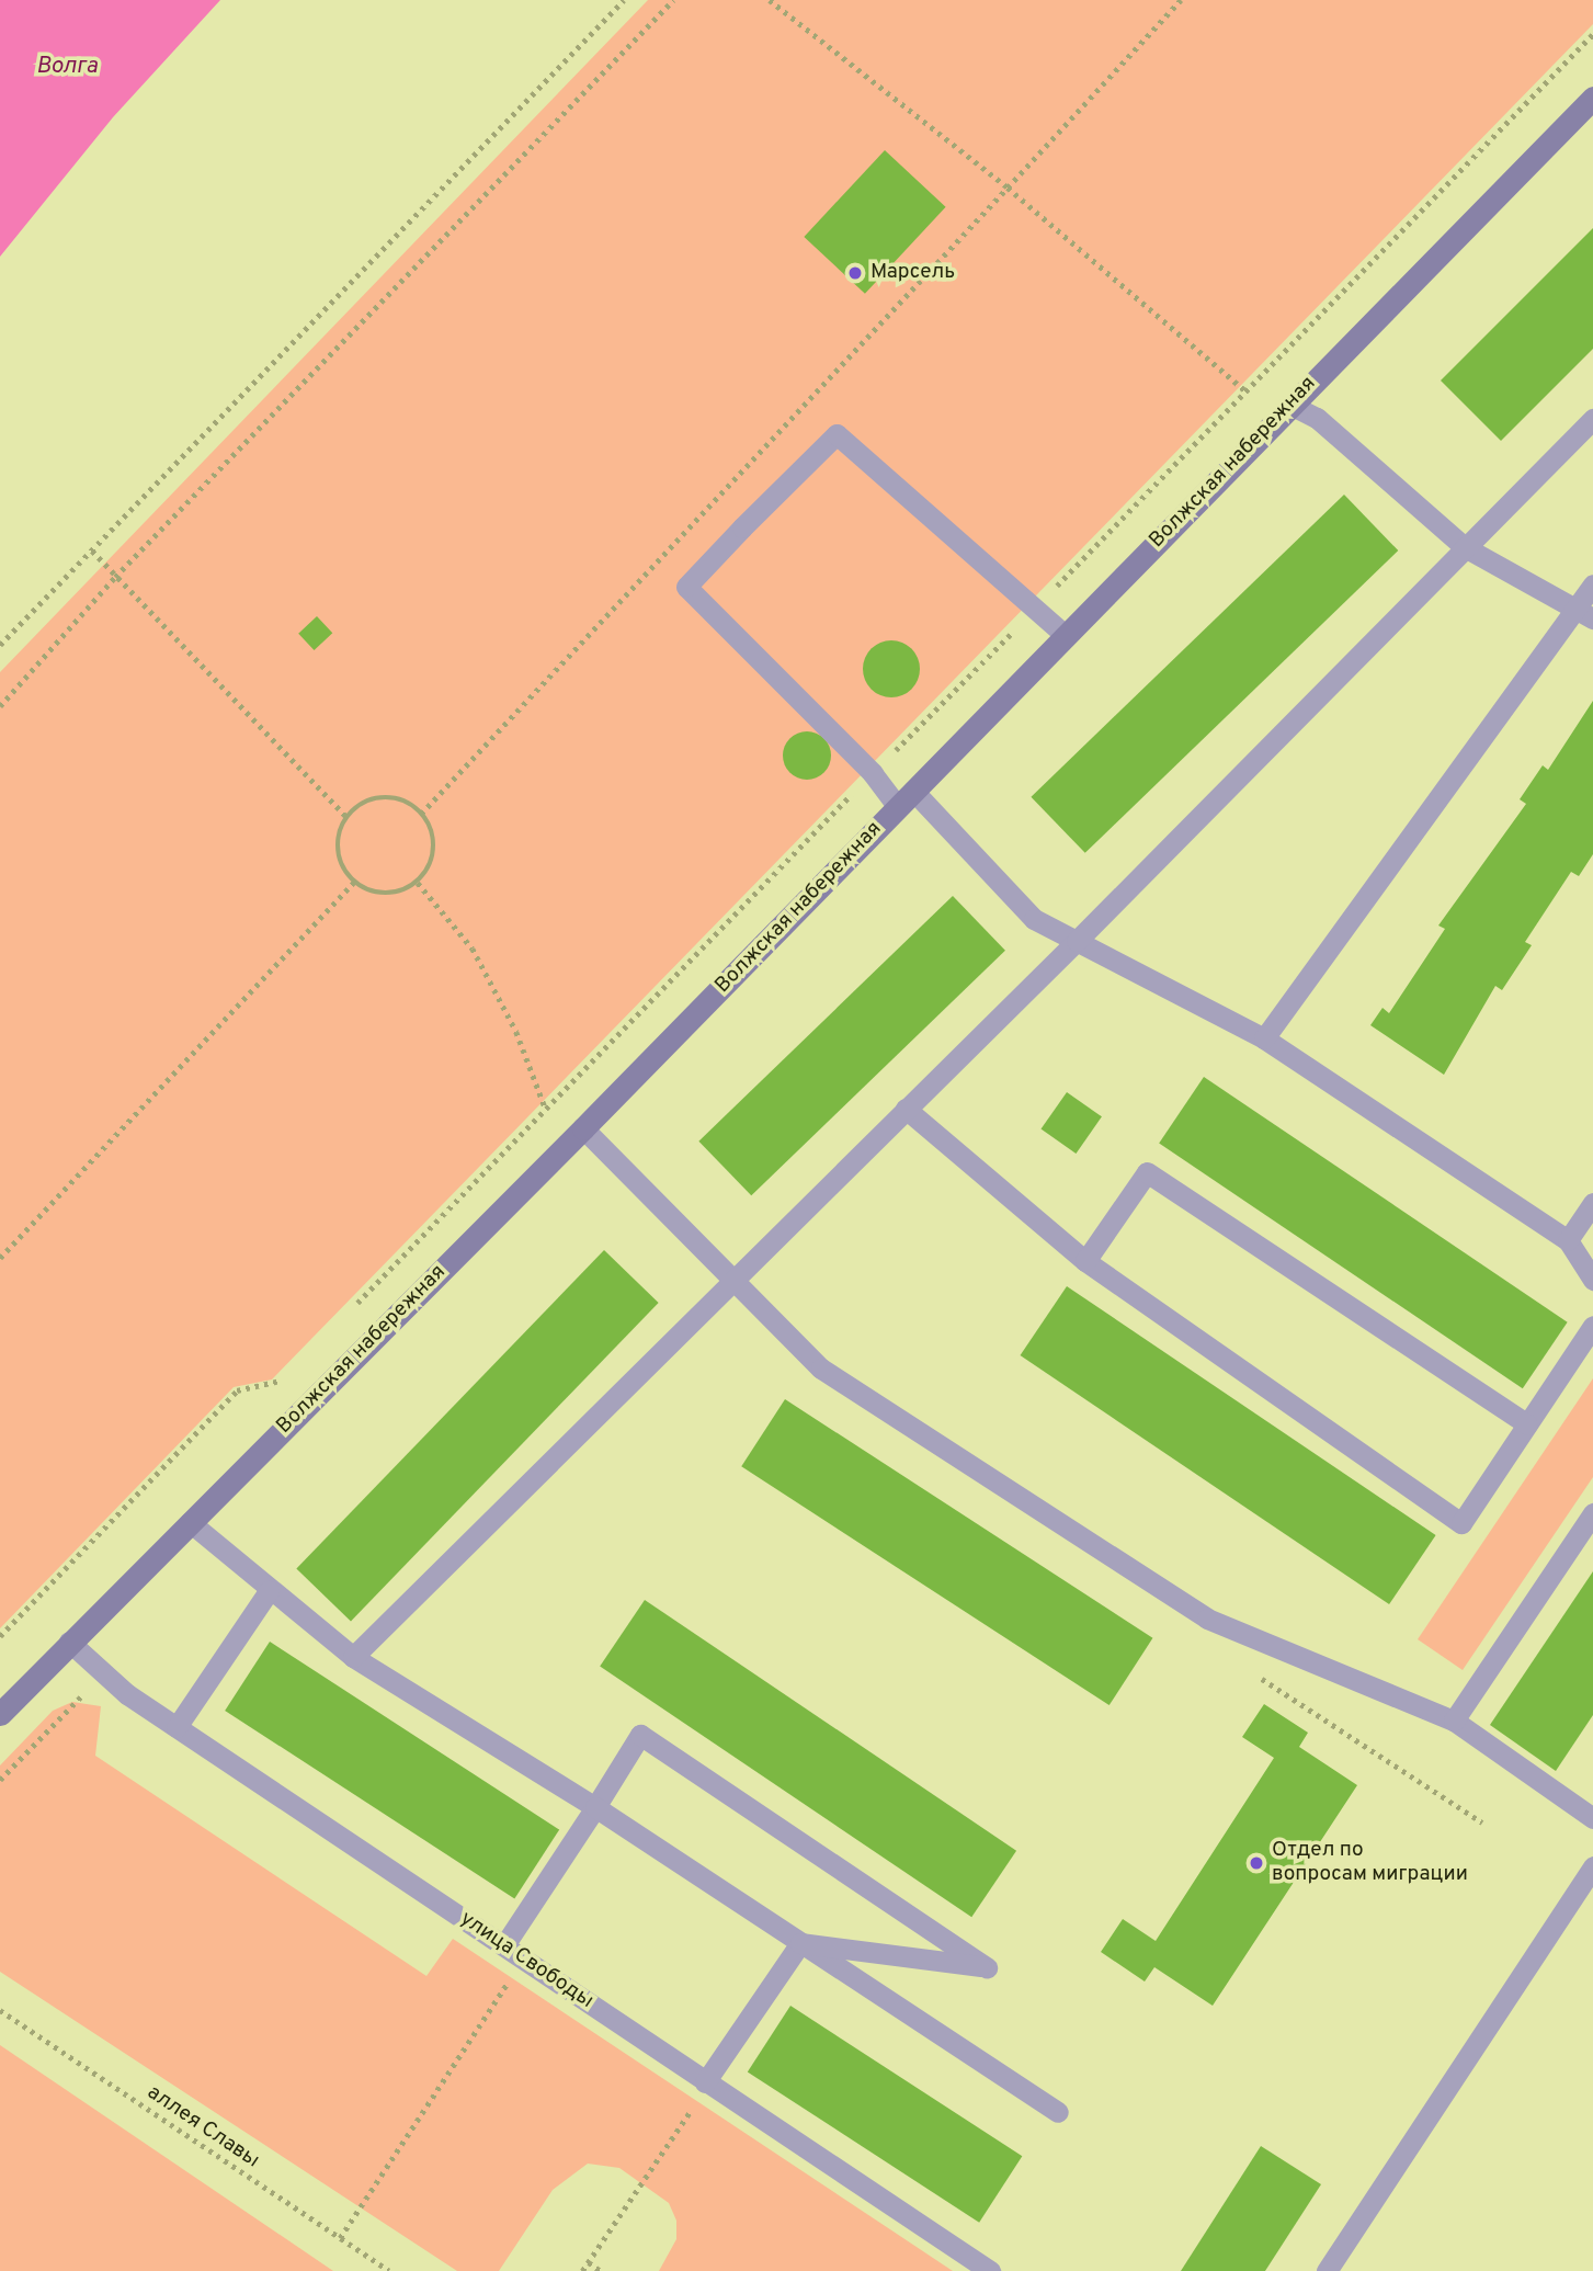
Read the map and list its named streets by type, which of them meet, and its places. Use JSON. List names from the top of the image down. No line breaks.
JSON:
{"streets":{"street":["Волжская набережная"],"lane":["улица Свободы"],"path":["аллея Славы"]},"crossings":[["Волжская набережная","улица Свободы"]],"water":["Волга"],"places":["Марсель","Отдел по вопросам миграции"]}
